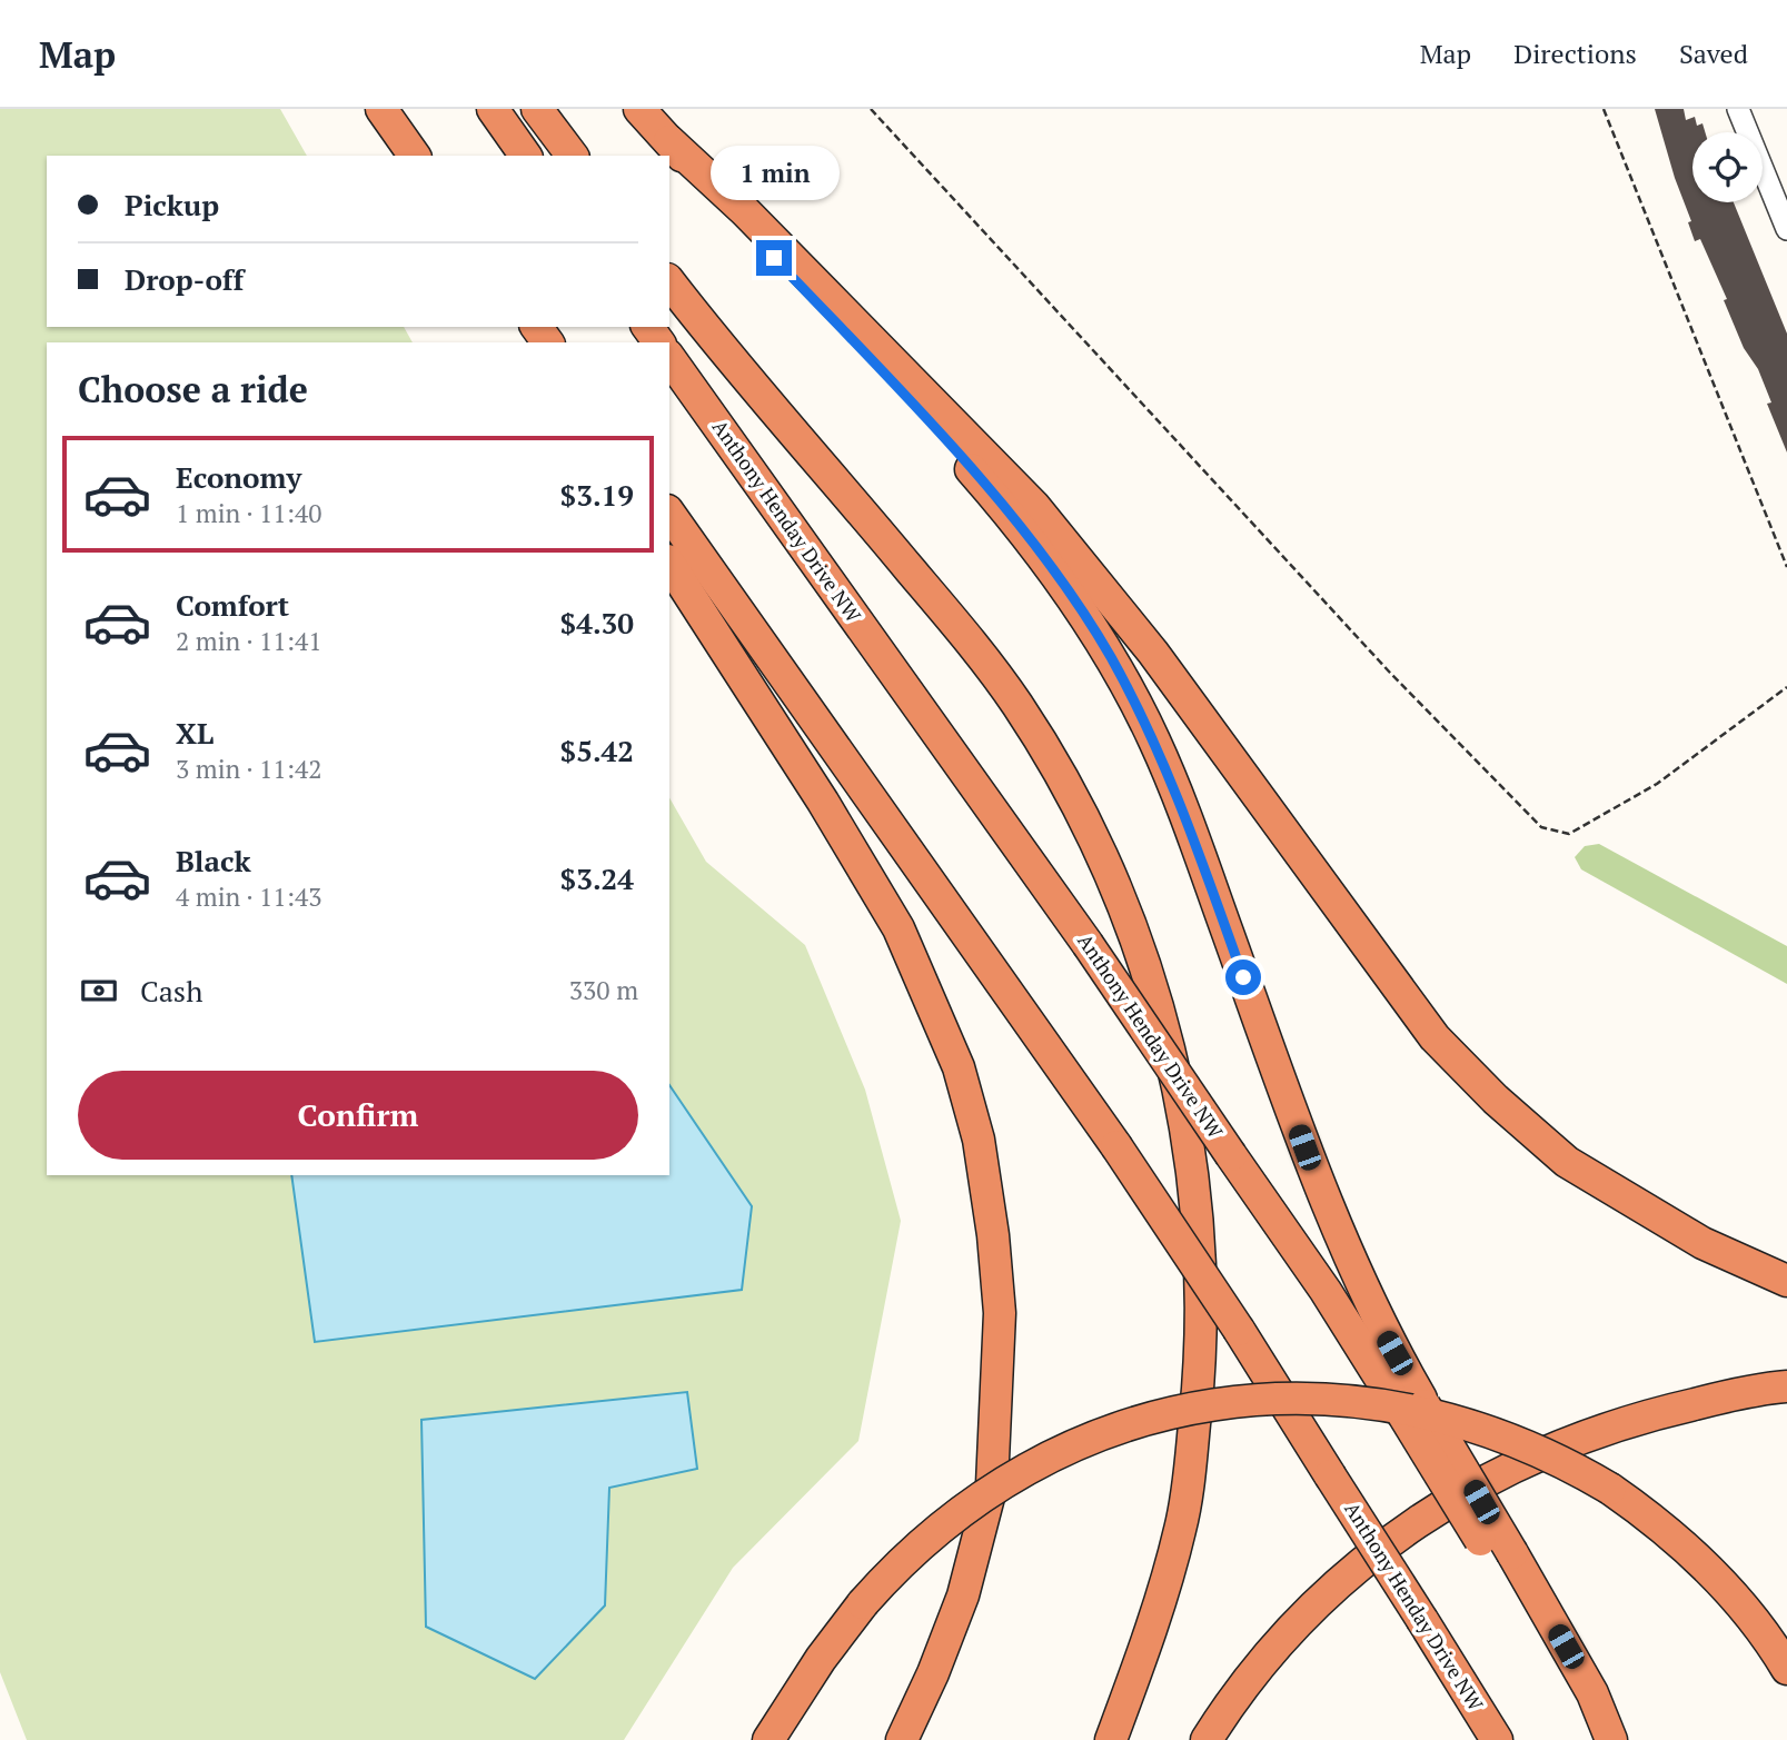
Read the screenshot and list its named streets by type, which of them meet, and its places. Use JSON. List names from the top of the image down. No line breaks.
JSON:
{"streets":{"highway":["Anthony Henday Drive NW"]},"page":{"header":"Map","nav":["Map","Directions","Saved"],"bubble":"1 min","banner":["Pickup","Drop-off"],"heading":"Choose a ride","list":[{"name":"Economy","note":"1 min · 11:40","value":"$3.19"},{"name":"Comfort","note":"2 min · 11:41","value":"$4.30"},{"name":"XL","note":"3 min · 11:42","value":"$5.42"},{"name":"Black","note":"4 min · 11:43","value":"$3.24"}],"pay":["Cash","330 m"],"buttons":"Confirm"}}
